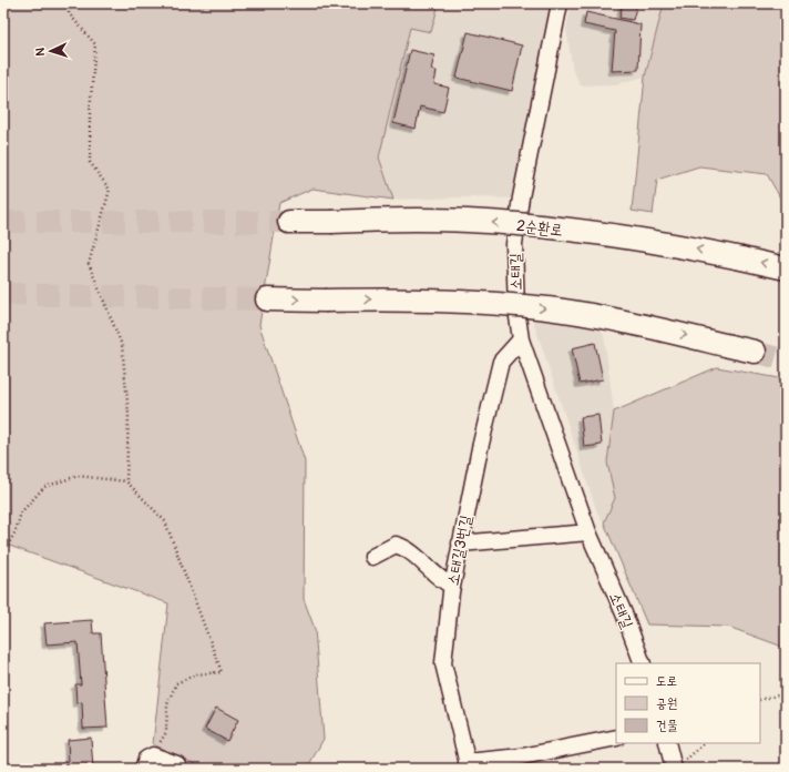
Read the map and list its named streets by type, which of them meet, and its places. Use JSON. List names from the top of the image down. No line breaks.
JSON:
{"streets":{"highway":["2순환로"],"street":["소태길","소태길3번길"]},"crossings":[["소태길","소태길3번길"]],"legend":["도로","공원","건물"],"north":"left"}
